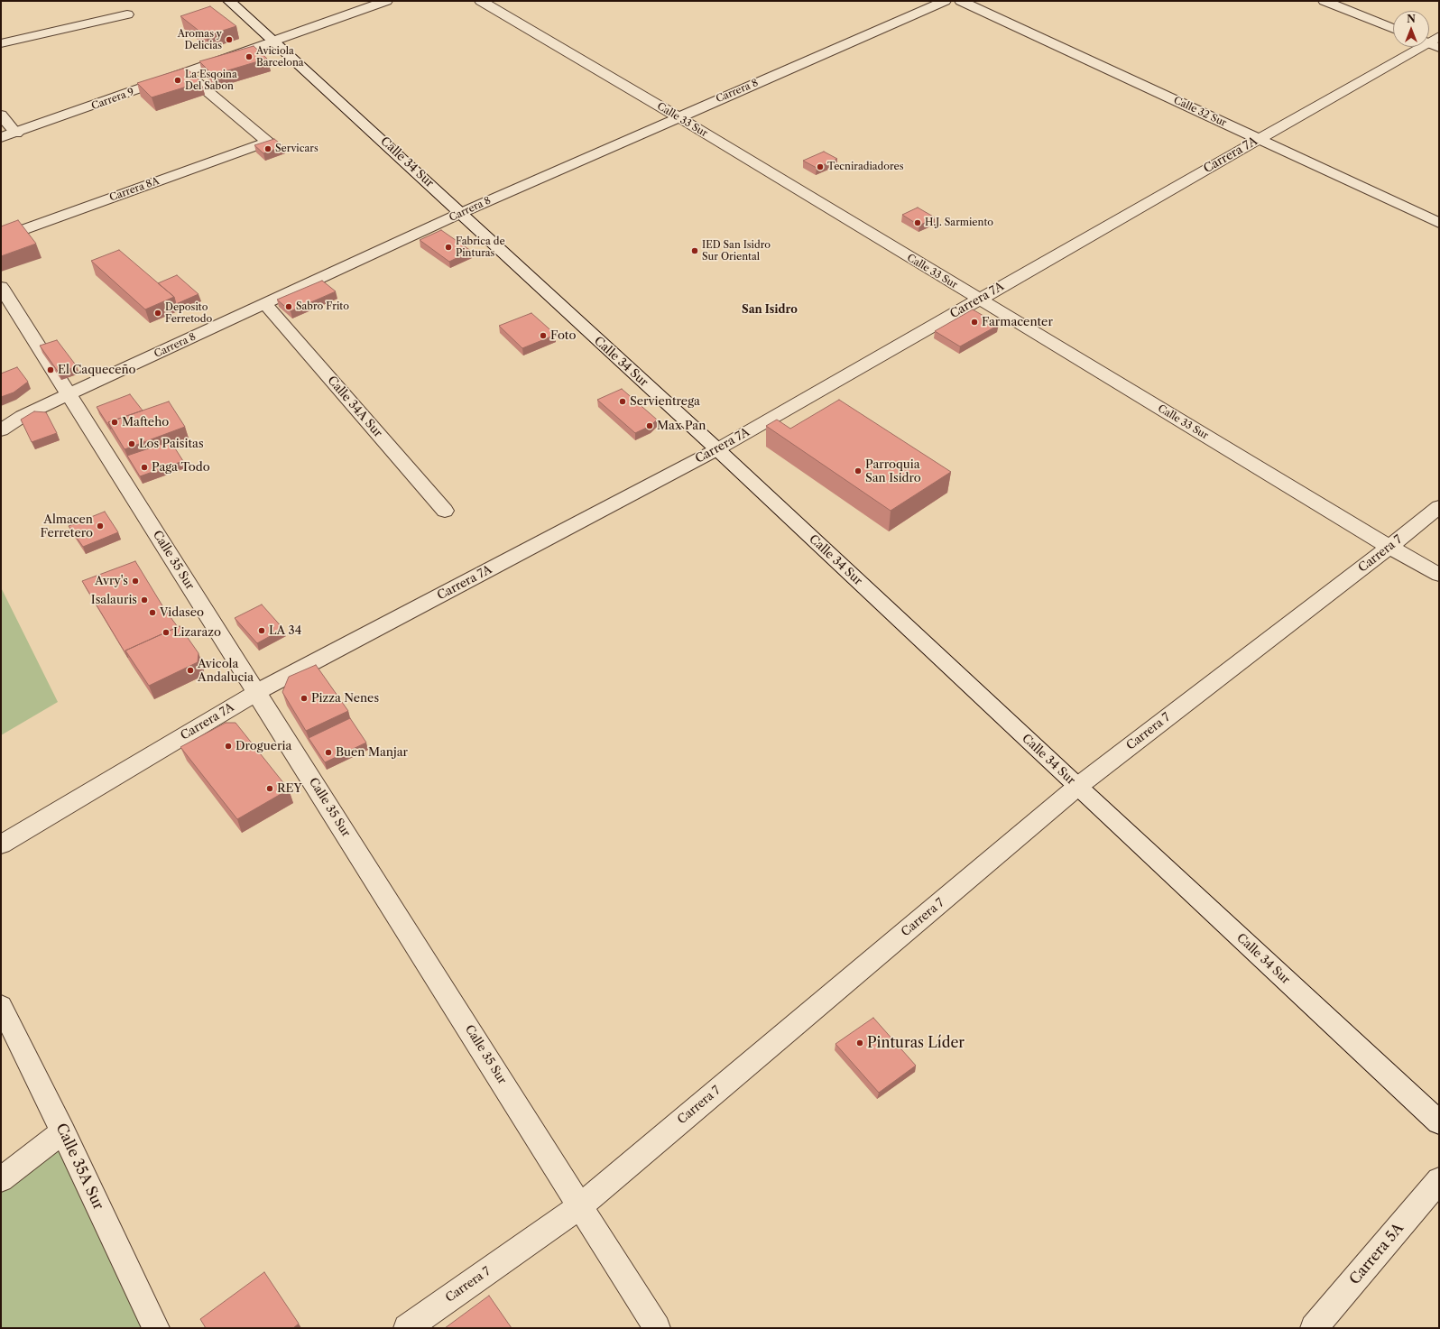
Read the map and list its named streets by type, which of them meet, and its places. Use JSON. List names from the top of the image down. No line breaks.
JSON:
{"streets":{"street":["Carrera 8","Carrera 9","Calle 32 Sur","Calle 33 Sur","Carrera 7A","Calle 34 Sur","Carrera 8A","Calle 34A Sur","Carrera 7","Calle 35 Sur","Calle 35A Sur","Carrera 5A"]},"crossings":[["Carrera 8","Calle 33 Sur"],["Carrera 8","Calle 34 Sur"],["Carrera 8","Calle 34A Sur"],["Carrera 8","Calle 35 Sur"],["Carrera 9","Calle 34 Sur"],["Carrera 9","Carrera 8A"],["Calle 32 Sur","Carrera 7A"],["Calle 33 Sur","Carrera 7A"],["Calle 33 Sur","Carrera 7"],["Carrera 7A","Calle 34 Sur"],["Carrera 7A","Calle 35 Sur"],["Calle 34 Sur","Carrera 7"],["Carrera 7","Calle 35 Sur"]],"districts":["San Isidro"],"places":["Aromas y Delicias","Aviciola Barcelona","La Esqoina Del Sabon","Servicars","Tecniradiadores","H.J. Sarmiento","Fabrica de Pinturas","IED San Isidro Sur Oriental","Sabro Frito","Deposito Ferretodo","Farmacenter","Foto","El Caqueceño","Servientrega","Mafteho","Max Pan","Los Paisitas","Paga Todo","Parroquia San Isidro","Almacen Ferretero","Avry's","Isalauris","Vidaseo","LA 34","Lizarazo","Avicola Andalucia","Pizza Nenes","Drogueria","Buen Manjar","REY","Pinturas Líder"],"north":"top"}
